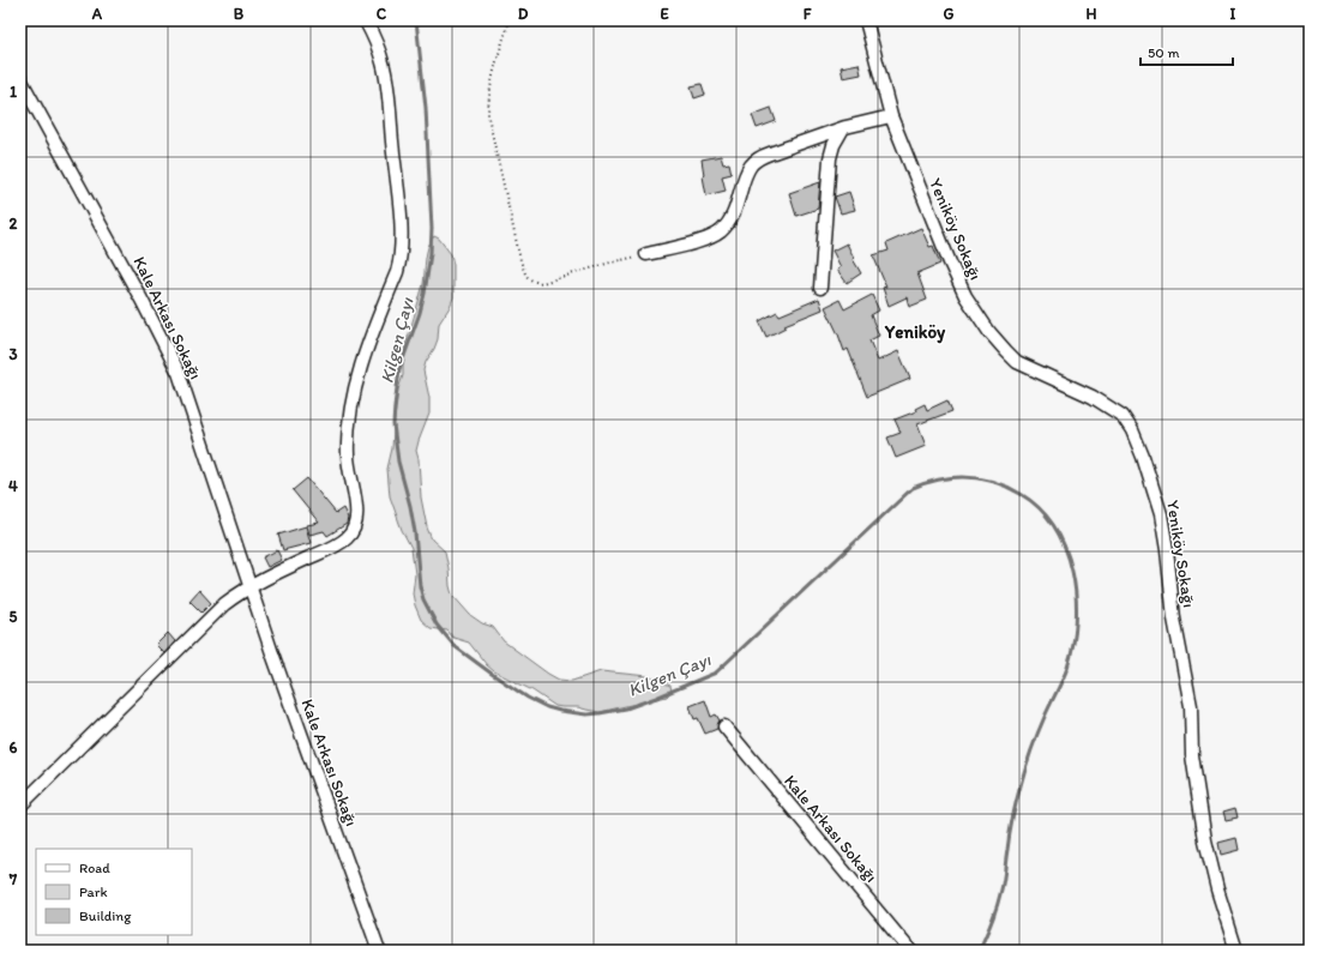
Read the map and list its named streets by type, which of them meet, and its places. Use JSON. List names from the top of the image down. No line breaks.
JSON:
{"streets":{"street":["Yeniköy Sokağı","Kale Arkası Sokağı"]},"districts":["Yeniköy"],"water":["Kilgen Çayı"],"legend":["Road","Park","Building"],"scale_bar":"50 m","grid":{"columns":["A","B","C","D","E","F","G","H","I"],"rows":["1","2","3","4","5","6","7"]}}
